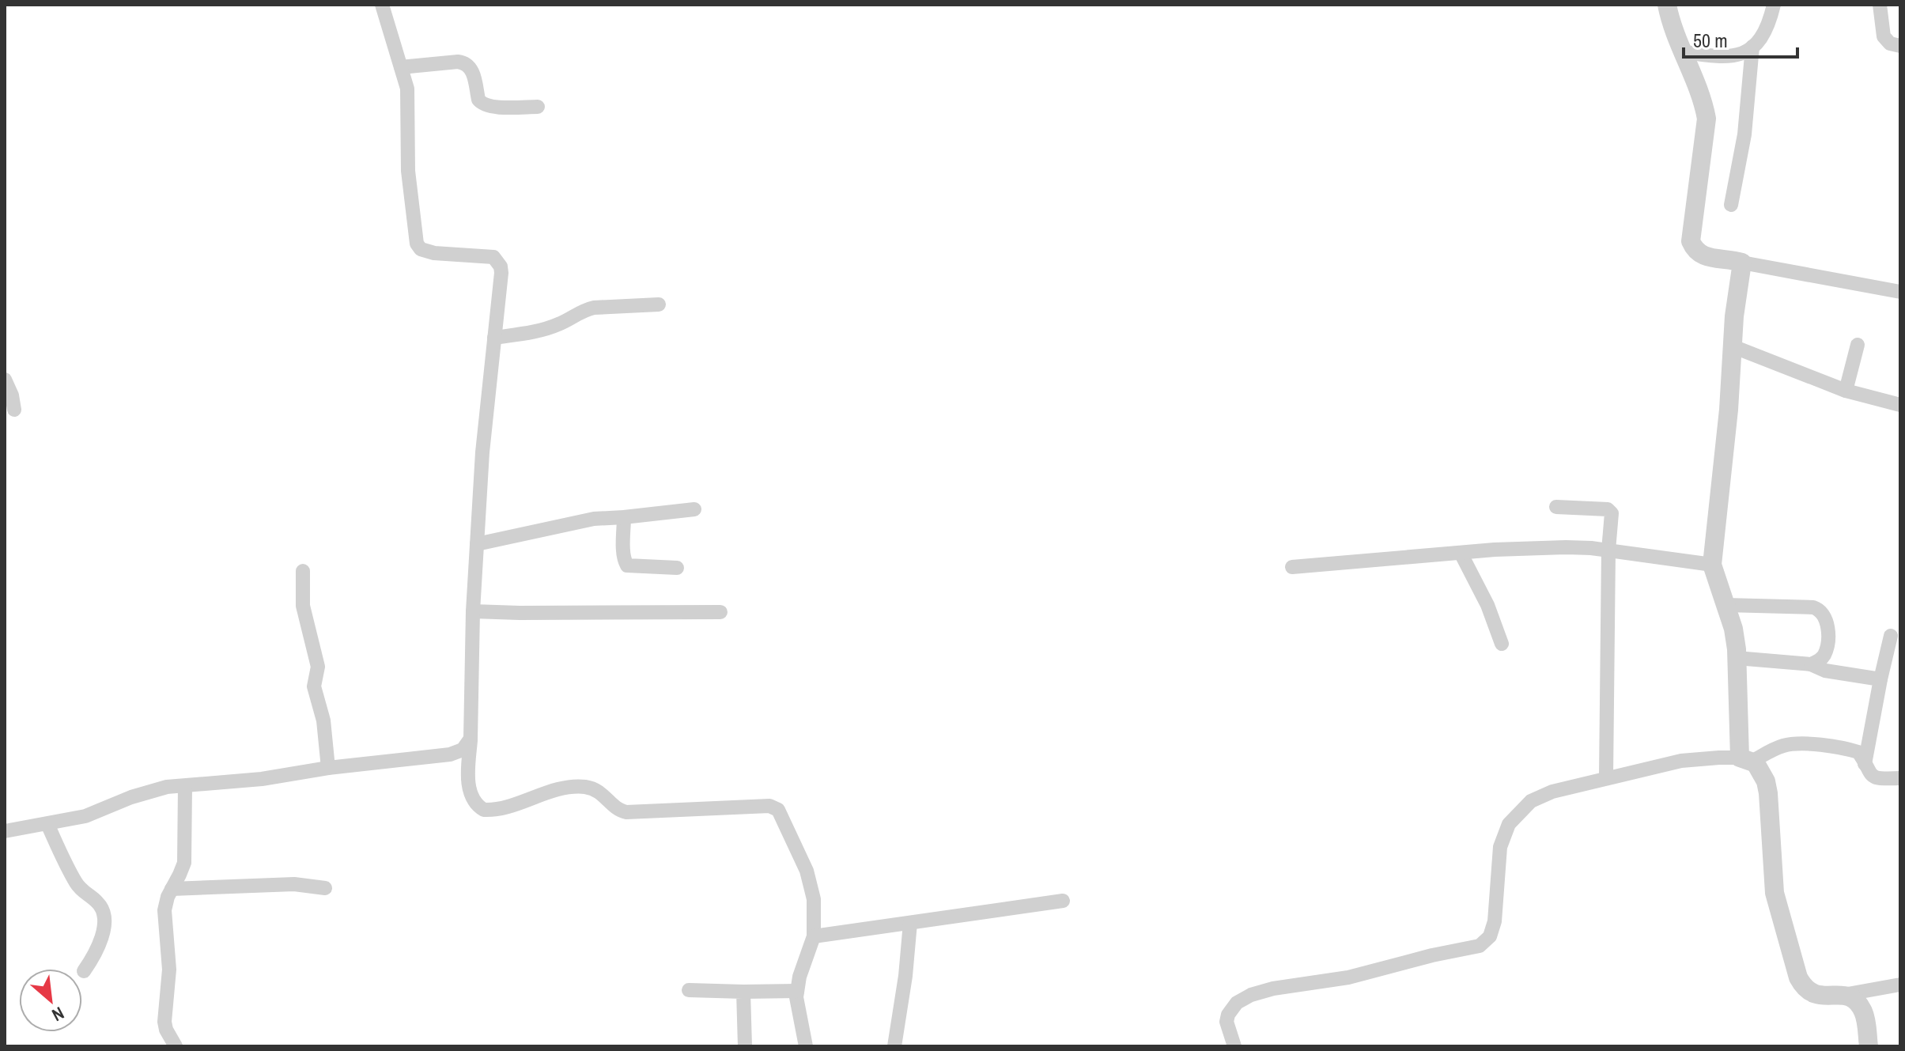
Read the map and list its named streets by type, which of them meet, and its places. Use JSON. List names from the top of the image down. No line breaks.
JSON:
{"scale_bar":"50 m","north":"bottom right"}
